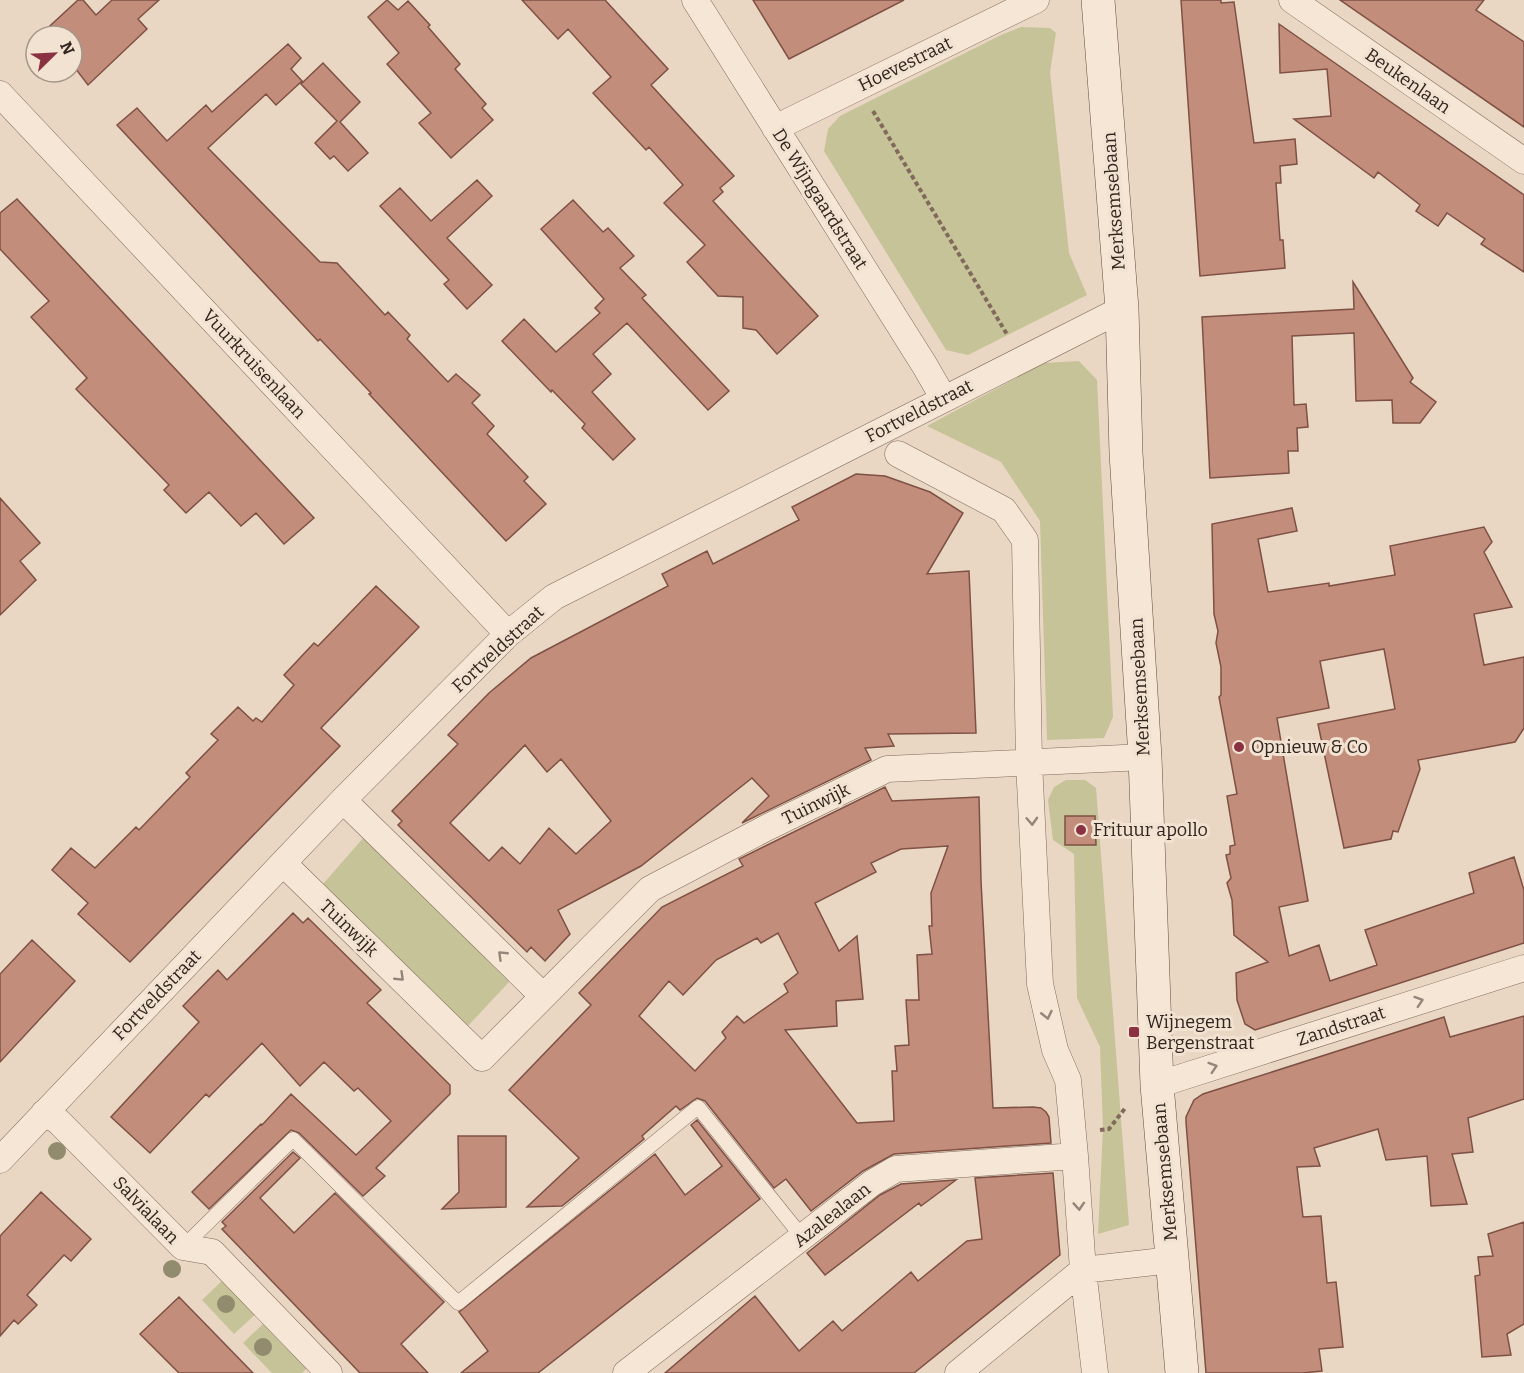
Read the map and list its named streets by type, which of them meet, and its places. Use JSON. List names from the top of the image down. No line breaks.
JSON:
{"streets":{"main road":["Merksemsebaan"],"street":["Hoevestraat","Beukenlaan","De Wijngaardstraat","Vuurkruisenlaan","Fortveldstraat","Tuinwijk","Zandstraat","Salvialaan","Azalealaan"]},"crossings":[["Hoevestraat","De Wijngaardstraat"],["De Wijngaardstraat","Fortveldstraat"],["Merksemsebaan","Fortveldstraat"],["Merksemsebaan","Tuinwijk"],["Merksemsebaan","Zandstraat"],["Vuurkruisenlaan","Fortveldstraat"],["Fortveldstraat","Tuinwijk"],["Fortveldstraat","Salvialaan"]],"one_way":["Zandstraat"],"places":{"other":["Opnieuw & Co","Frituur apollo"],"transit":["Wijnegem Bergenstraat"]},"north":"top right"}
